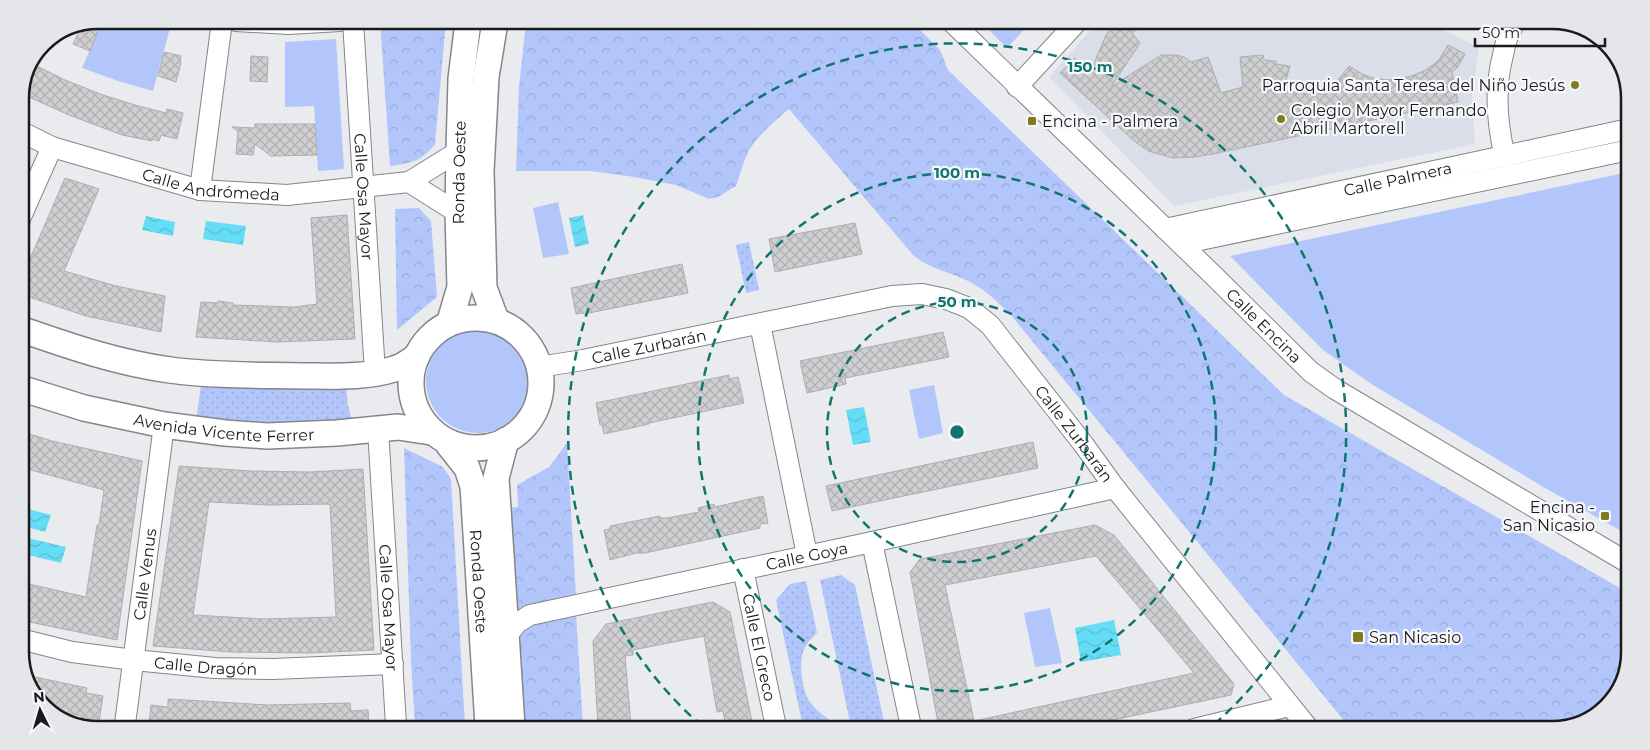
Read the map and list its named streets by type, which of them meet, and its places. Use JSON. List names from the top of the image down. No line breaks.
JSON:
{"streets":{"main road":["Ronda Oeste","Avenida Vicente Ferrer"],"street":["Calle Palmera","Calle Andrómeda","Calle Osa Mayor","Calle Encina","Calle Zurbarán","Calle Goya","Calle Venus","Calle El Greco","Calle Dragón"]},"crossings":[["Ronda Oeste","Calle Andrómeda"],["Ronda Oeste","Calle Zurbarán"],["Ronda Oeste","Avenida Vicente Ferrer"],["Ronda Oeste","Calle Goya"],["Calle Palmera","Calle Encina"],["Calle Andrómeda","Calle Osa Mayor"],["Calle Osa Mayor","Avenida Vicente Ferrer"],["Calle Osa Mayor","Calle Dragón"],["Calle Zurbarán","Avenida Vicente Ferrer"],["Calle Zurbarán","Calle Goya"],["Avenida Vicente Ferrer","Calle Venus"],["Calle Goya","Calle El Greco"],["Calle Venus","Calle Dragón"]],"places":{"other":["Parroquia Santa Teresa del Niño Jesús","Colegio Mayor Fernando Abril Martorell"],"transit":["Encina - Palmera","Encina - San Nicasio","San Nicasio"]},"scale_bar":"50 m","north":"top","rings":["150 m","100 m","50 m"]}
